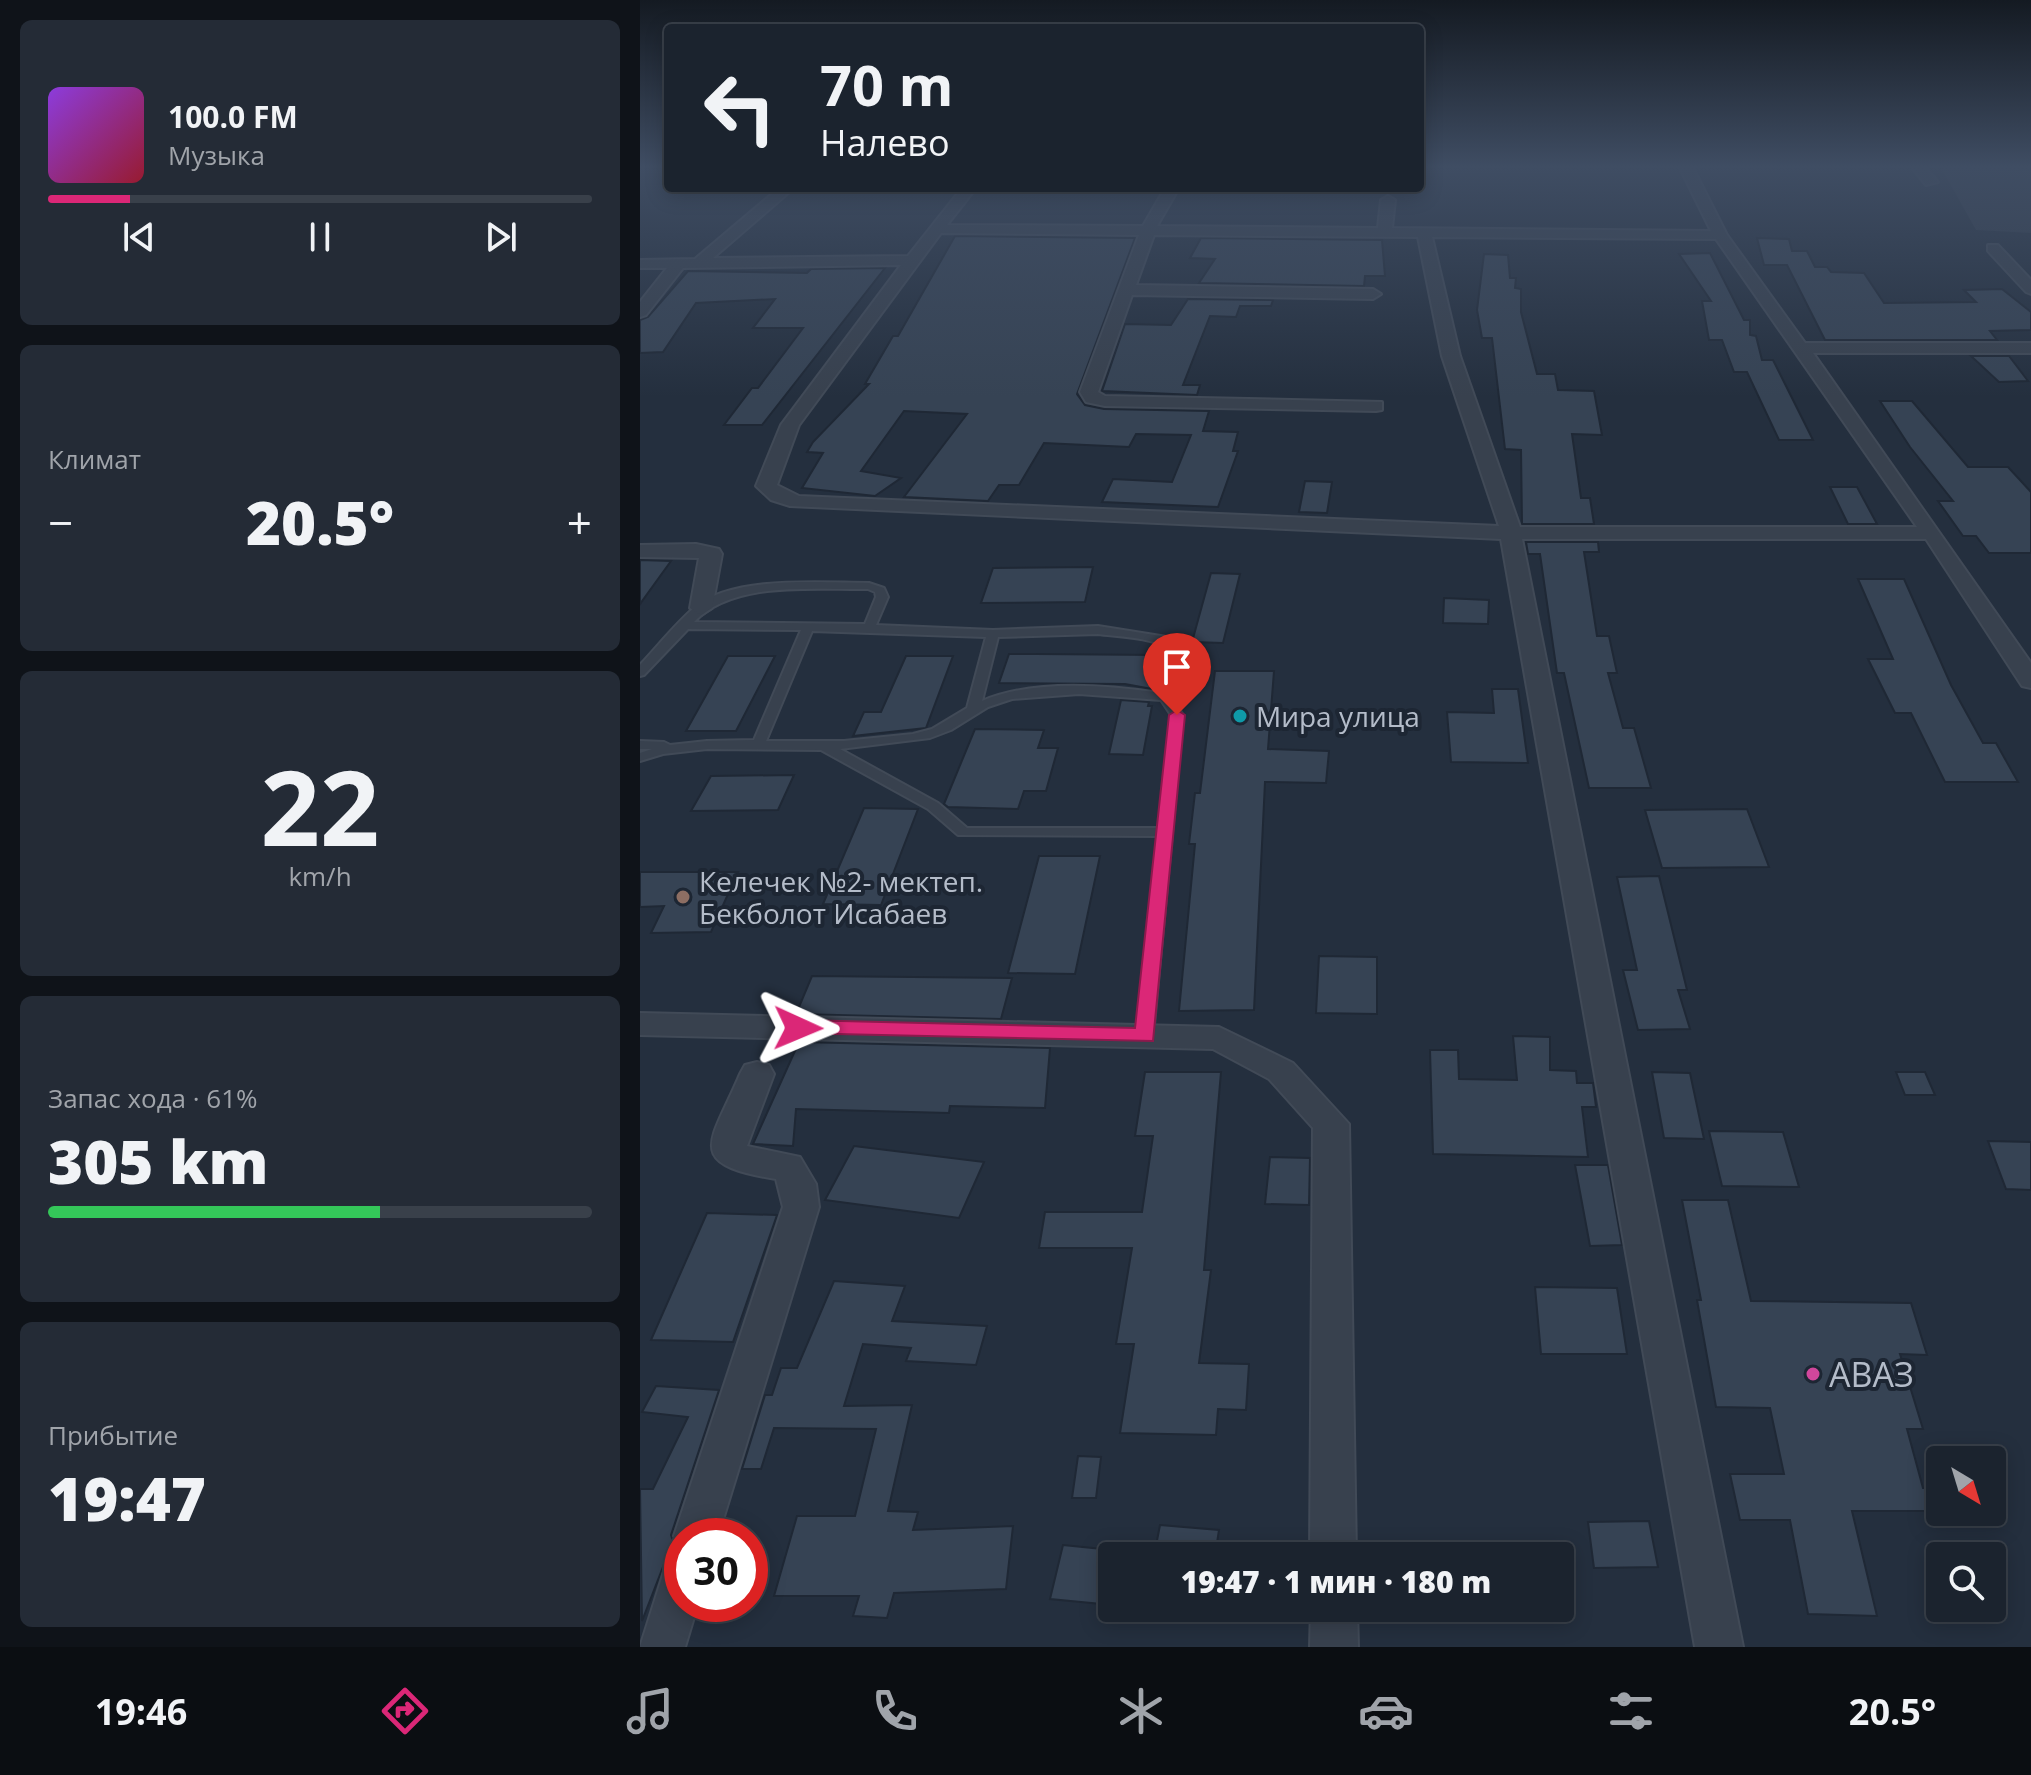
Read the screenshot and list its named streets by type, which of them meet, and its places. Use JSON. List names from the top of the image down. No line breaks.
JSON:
{"places":["Мира улица","Келечек №2- мектеп. Бекболот Исабаев","АВАЗ"],"north":"bottom right","page":{"turn":["70 m","Налево"],"song":["100.0 FM","Музыка"],"tile":["Климат",["22","km/h"],["Запас хода · 61%","305 km"],["Прибытие","19:47"]],"heat":["−","20.5°","+"],"limit":"30","trip":"19:47 · 1 мин · 180 m","tabs":["19:46","20.5°"]}}
